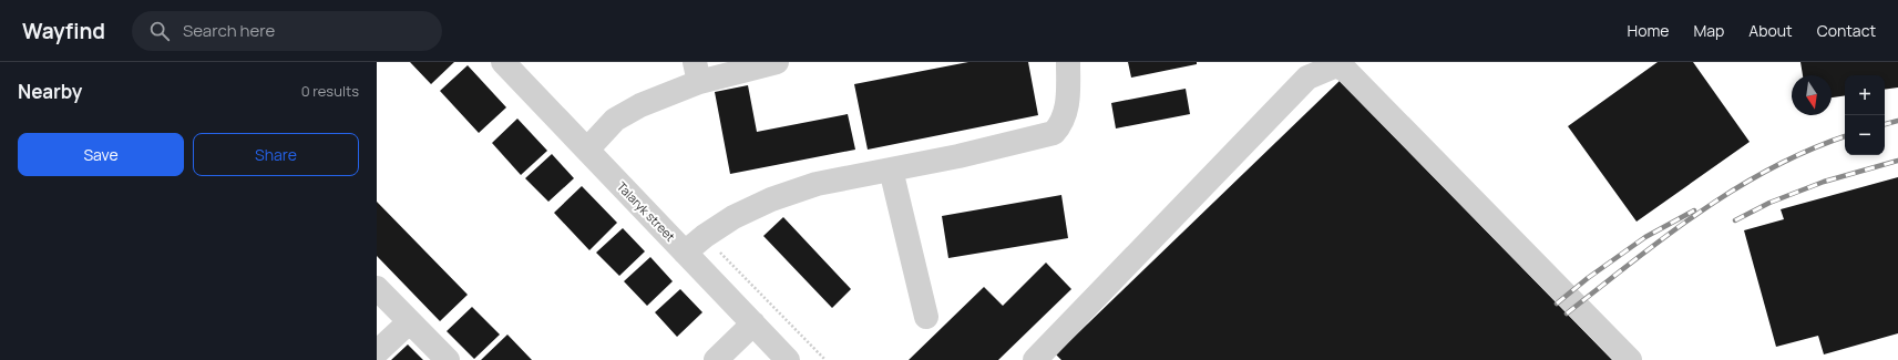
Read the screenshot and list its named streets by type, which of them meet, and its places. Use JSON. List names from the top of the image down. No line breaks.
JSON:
{"streets":{"street":["Talaryk street"]},"north":"bottom","page":{"header":"Wayfind","search":"Search here","nav":["Home","Map","About","Contact"],"heading":["Nearby","0 results"],"map_buttons":["+","−"],"buttons":["Save","Share"]}}
